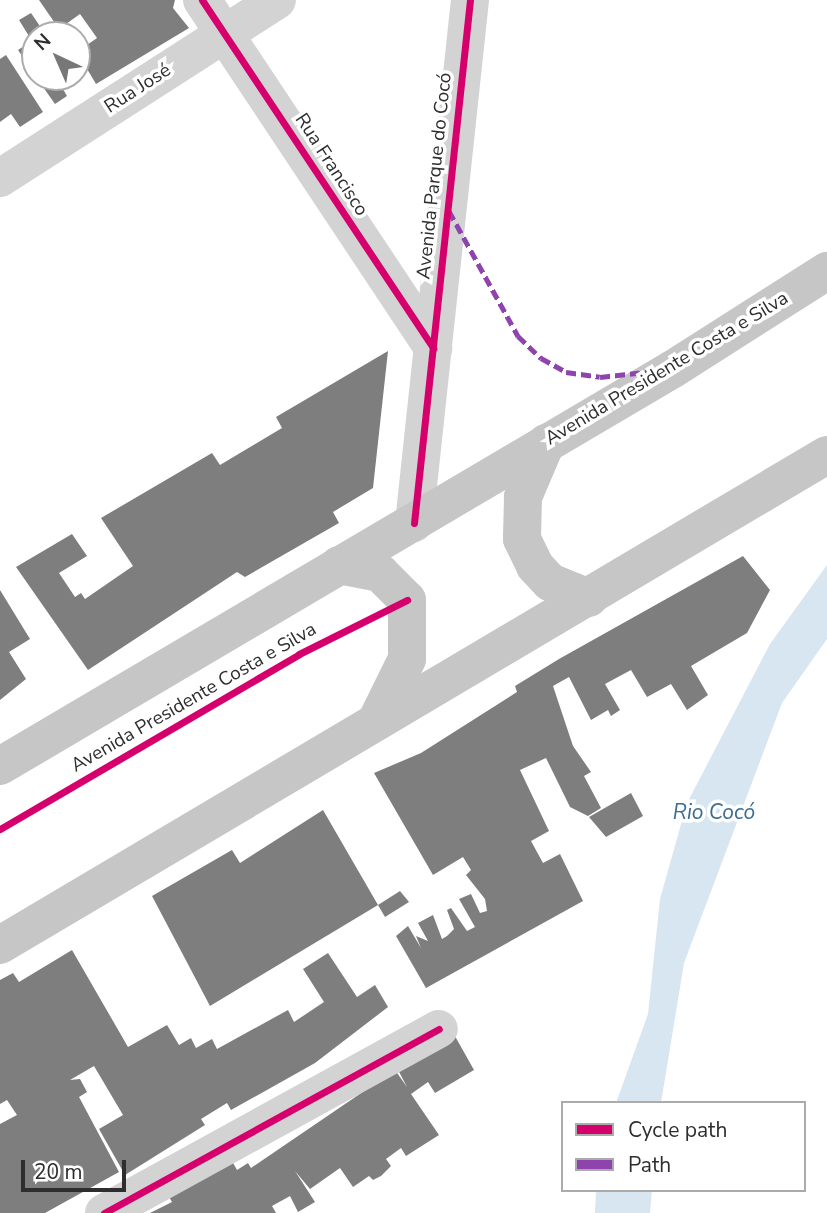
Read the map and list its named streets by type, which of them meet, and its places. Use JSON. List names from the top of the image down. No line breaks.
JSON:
{"streets":{"main road":["Avenida Presidente Costa e Silva"],"street":["Rua José","Rua Francisco","Avenida Parque do Cocó"]},"crossings":[["Rua José","Rua Francisco"],["Rua Francisco","Avenida Parque do Cocó"],["Avenida Parque do Cocó","Avenida Presidente Costa e Silva"]],"water":["Rio Cocó"],"legend":["Cycle path","Path"],"scale_bar":"20 m","north":"top left"}
